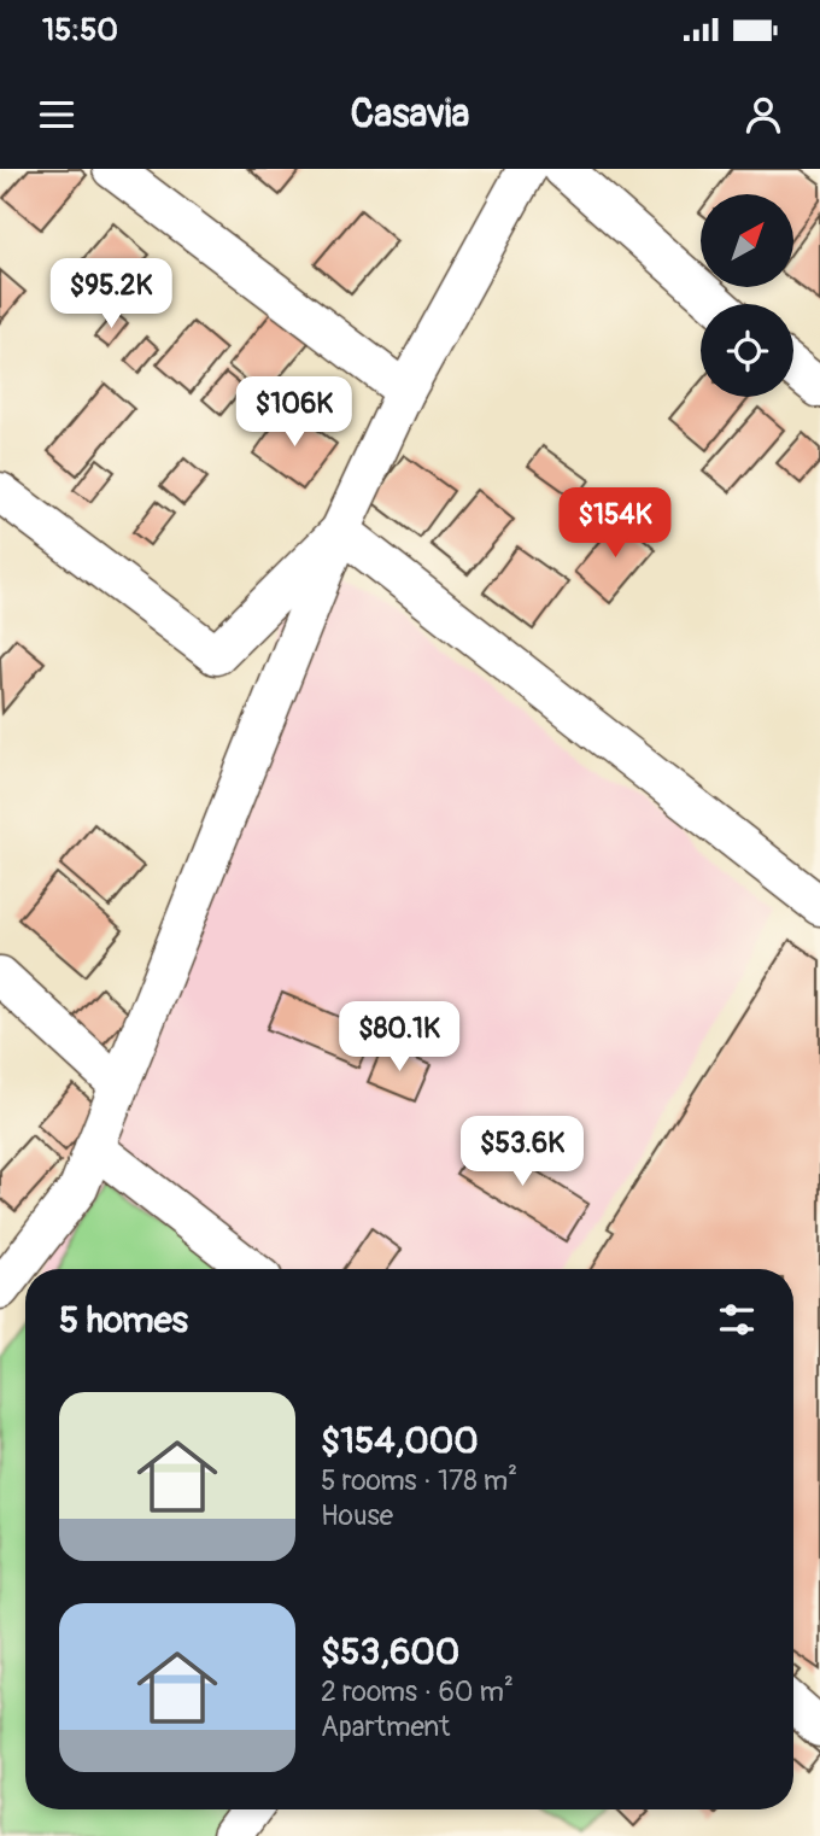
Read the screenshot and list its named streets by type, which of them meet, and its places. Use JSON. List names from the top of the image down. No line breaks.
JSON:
{"north":"top right","page":{"status":"15:50","header":"Casavia","price":["$95.2K","$106K","$154K","$80.1K","$53.6K"],"heading":"5 homes","list":[{"name":"$154,000","note":"5 rooms · 178 m² · House"},{"name":"$53,600","note":"2 rooms · 60 m² · Apartment"}]}}
